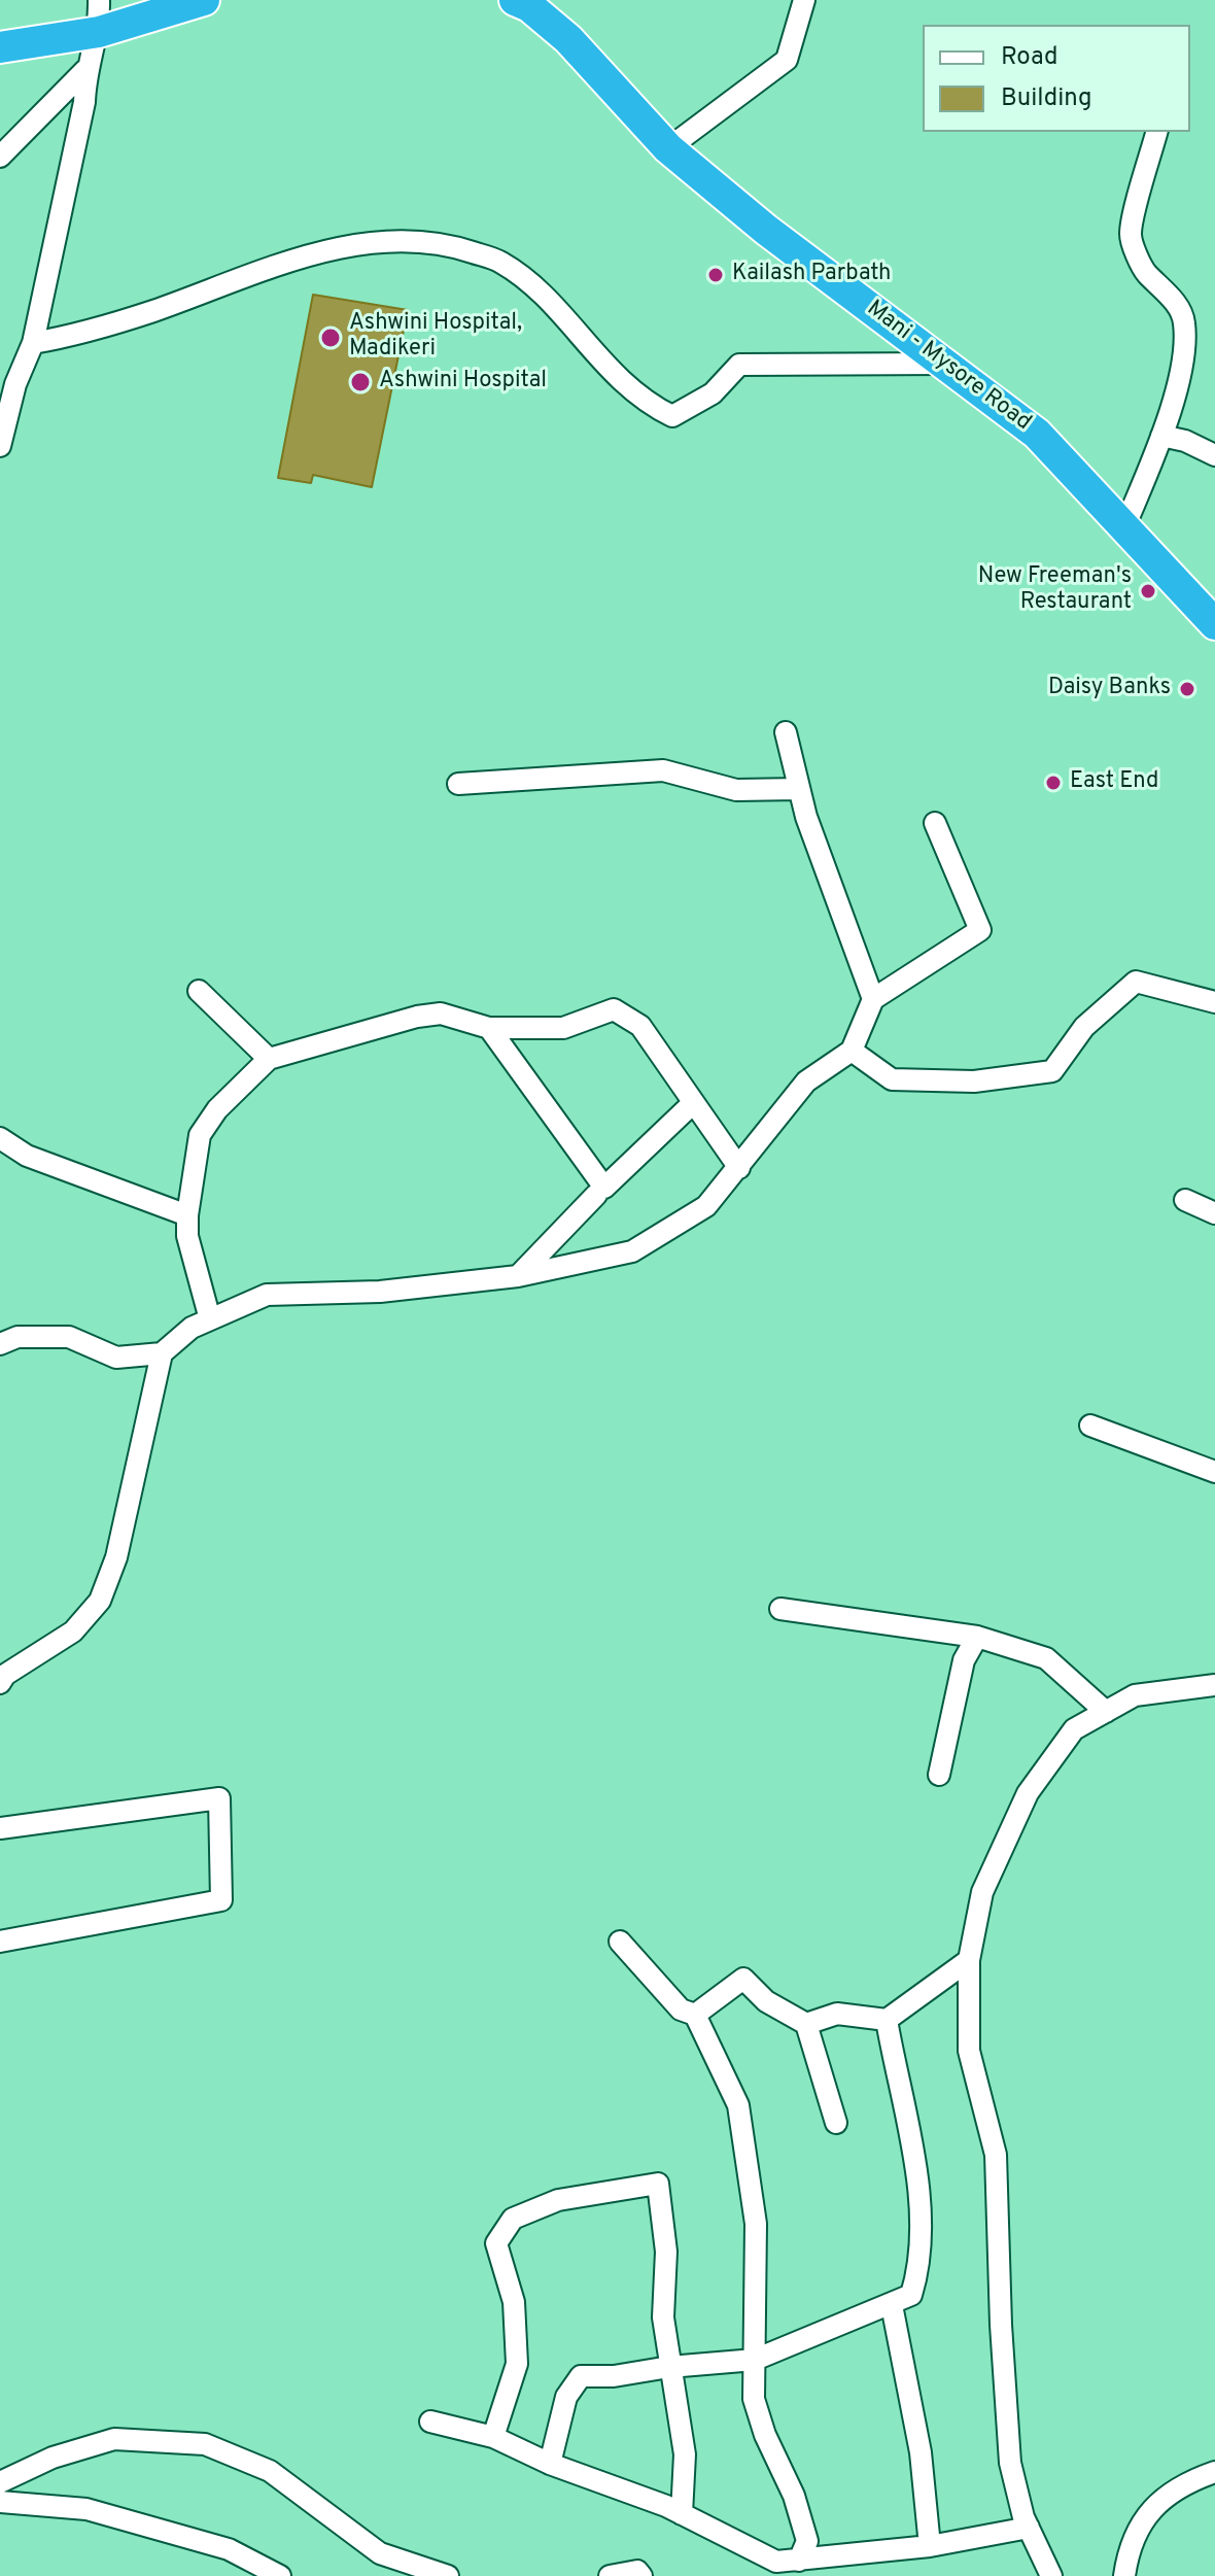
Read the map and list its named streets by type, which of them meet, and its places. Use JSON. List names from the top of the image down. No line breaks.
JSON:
{"streets":{"highway":["Mani - Mysore Road"]},"places":["Kailash Parbath","Ashwini Hospital, Madikeri","Ashwini Hospital","New Freeman's Restaurant","Daisy Banks","East End"],"legend":["Road","Building"]}
